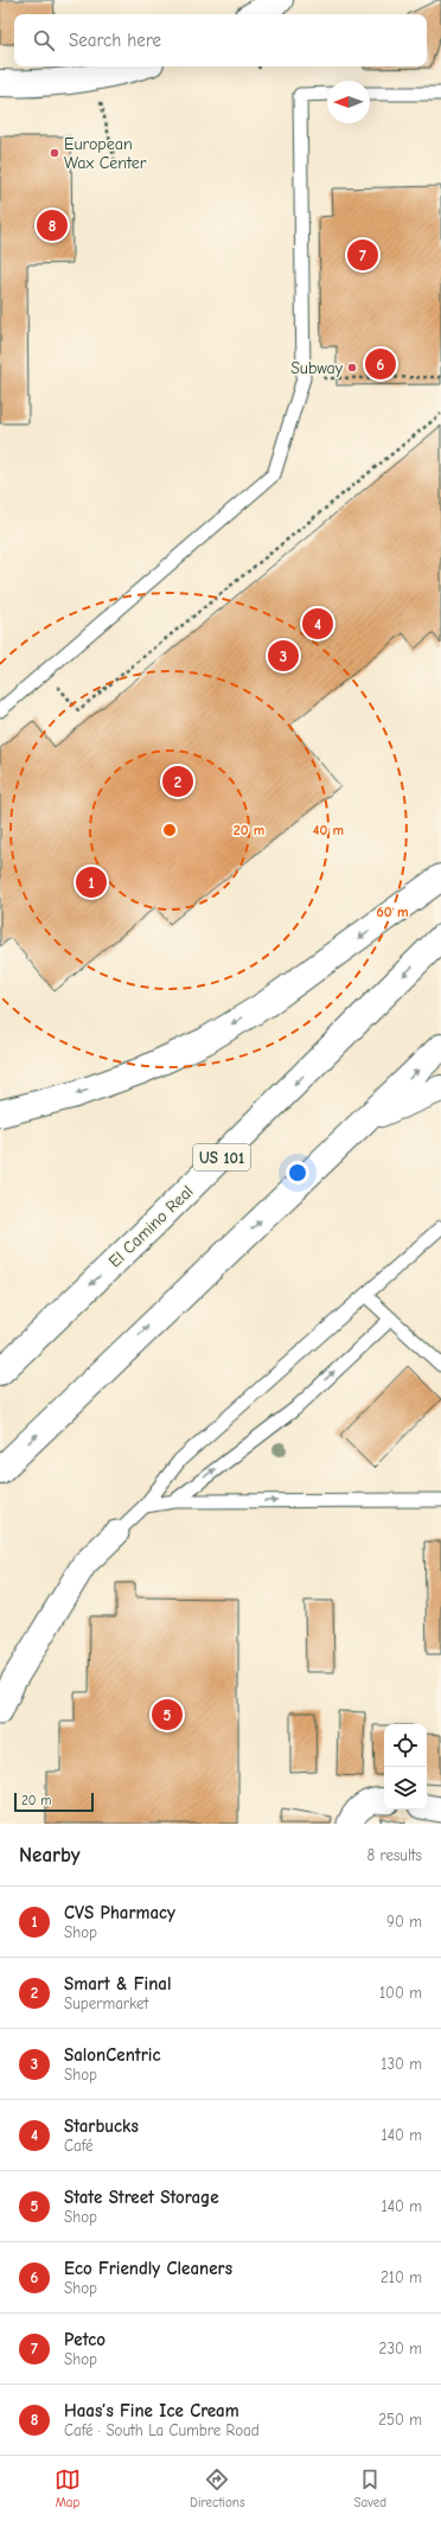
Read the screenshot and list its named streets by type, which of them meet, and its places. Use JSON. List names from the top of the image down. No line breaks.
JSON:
{"streets":{"main road":["US 101","El Camino Real"]},"places":["European Wax Center","Subway"],"scale_bar":"20 m","north":"left","page":{"search":"Search here","pins":["8","7","6","4","3","2","1","5"],"scale":"20 m","heading":["Nearby","8 results"],"list":[{"mark":"1","name":"CVS Pharmacy","note":"Shop","value":"90 m"},{"mark":"2","name":"Smart & Final","note":"Supermarket","value":"100 m"},{"mark":"3","name":"SalonCentric","note":"Shop","value":"130 m"},{"mark":"4","name":"Starbucks","note":"Café","value":"140 m"},{"mark":"5","name":"State Street Storage","note":"Shop","value":"140 m"},{"mark":"6","name":"Eco Friendly Cleaners","note":"Shop","value":"210 m"},{"mark":"7","name":"Petco","note":"Shop","value":"230 m"},{"mark":"8","name":"Haas’s Fine Ice Cream","note":"Café · South La Cumbre Road","value":"250 m"}],"nav":["Map","Directions","Saved"]},"rings":["20 m","40 m","60 m"]}
